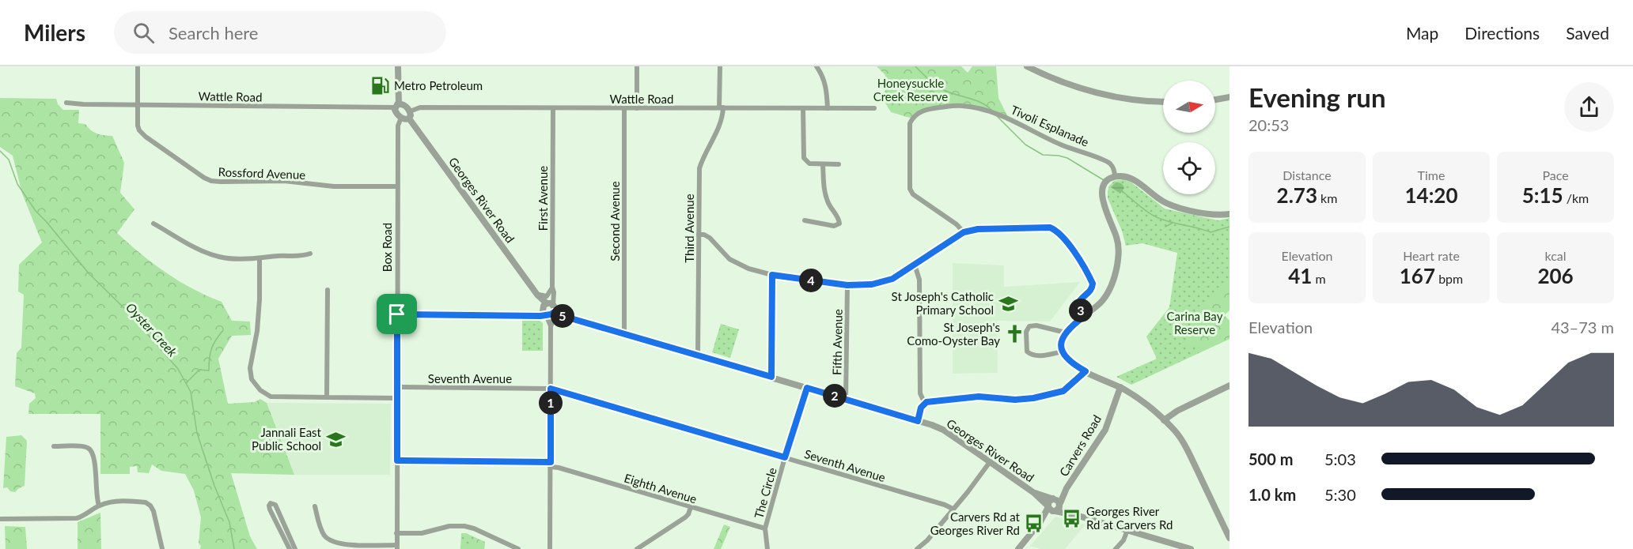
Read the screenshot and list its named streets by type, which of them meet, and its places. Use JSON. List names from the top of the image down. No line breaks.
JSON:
{"streets":{"street":["Wattle Road","Tivoli Esplanade","Rossford Avenue","First Avenue","Georges River Road","Second Avenue","Third Avenue","Box Road","Fifth Avenue","Seventh Avenue","Carvers Road","Eighth Avenue","The Circle"]},"crossings":[["Wattle Road","Rossford Avenue"],["Wattle Road","First Avenue"],["Wattle Road","Second Avenue"],["Wattle Road","Third Avenue"],["Rossford Avenue","Box Road"],["First Avenue","Georges River Road"],["First Avenue","Seventh Avenue"],["First Avenue","Eighth Avenue"],["Georges River Road","Second Avenue"],["Georges River Road","Third Avenue"],["Georges River Road","Fifth Avenue"],["Georges River Road","Carvers Road"],["Georges River Road","The Circle"],["Box Road","Seventh Avenue"],["Box Road","Eighth Avenue"],["Seventh Avenue","The Circle"],["Eighth Avenue","The Circle"]],"water":["Oyster Creek"],"parks":["Honeysuckle Creek Reserve","Carina Bay Reserve"],"places":{"fuel station":["Metro Petroleum"],"school or university":["St Joseph's Catholic Primary School","Jannali East Public School"],"church":["St Joseph's Como-Oyster Bay"],"bus stop":["Georges River Rd at Carvers Rd","Carvers Rd at Georges River Rd"]},"north":"right","page":{"header":"Milers","search":"Search here","nav":["Map","Directions","Saved"],"heading":["Evening run","20:53"],"stats":[["Distance","2.73 km"],["Time","14:20"],["Pace","5:15 /km"],["Elevation","41 m"],["Heart rate","167 bpm"],["kcal","206"]],"pins":["4","3","5","2","1"],"chart":["Elevation","43–73 m"],"list":[{"name":"500 m","note":"5:03"},{"name":"1.0 km","note":"5:30"}]}}
